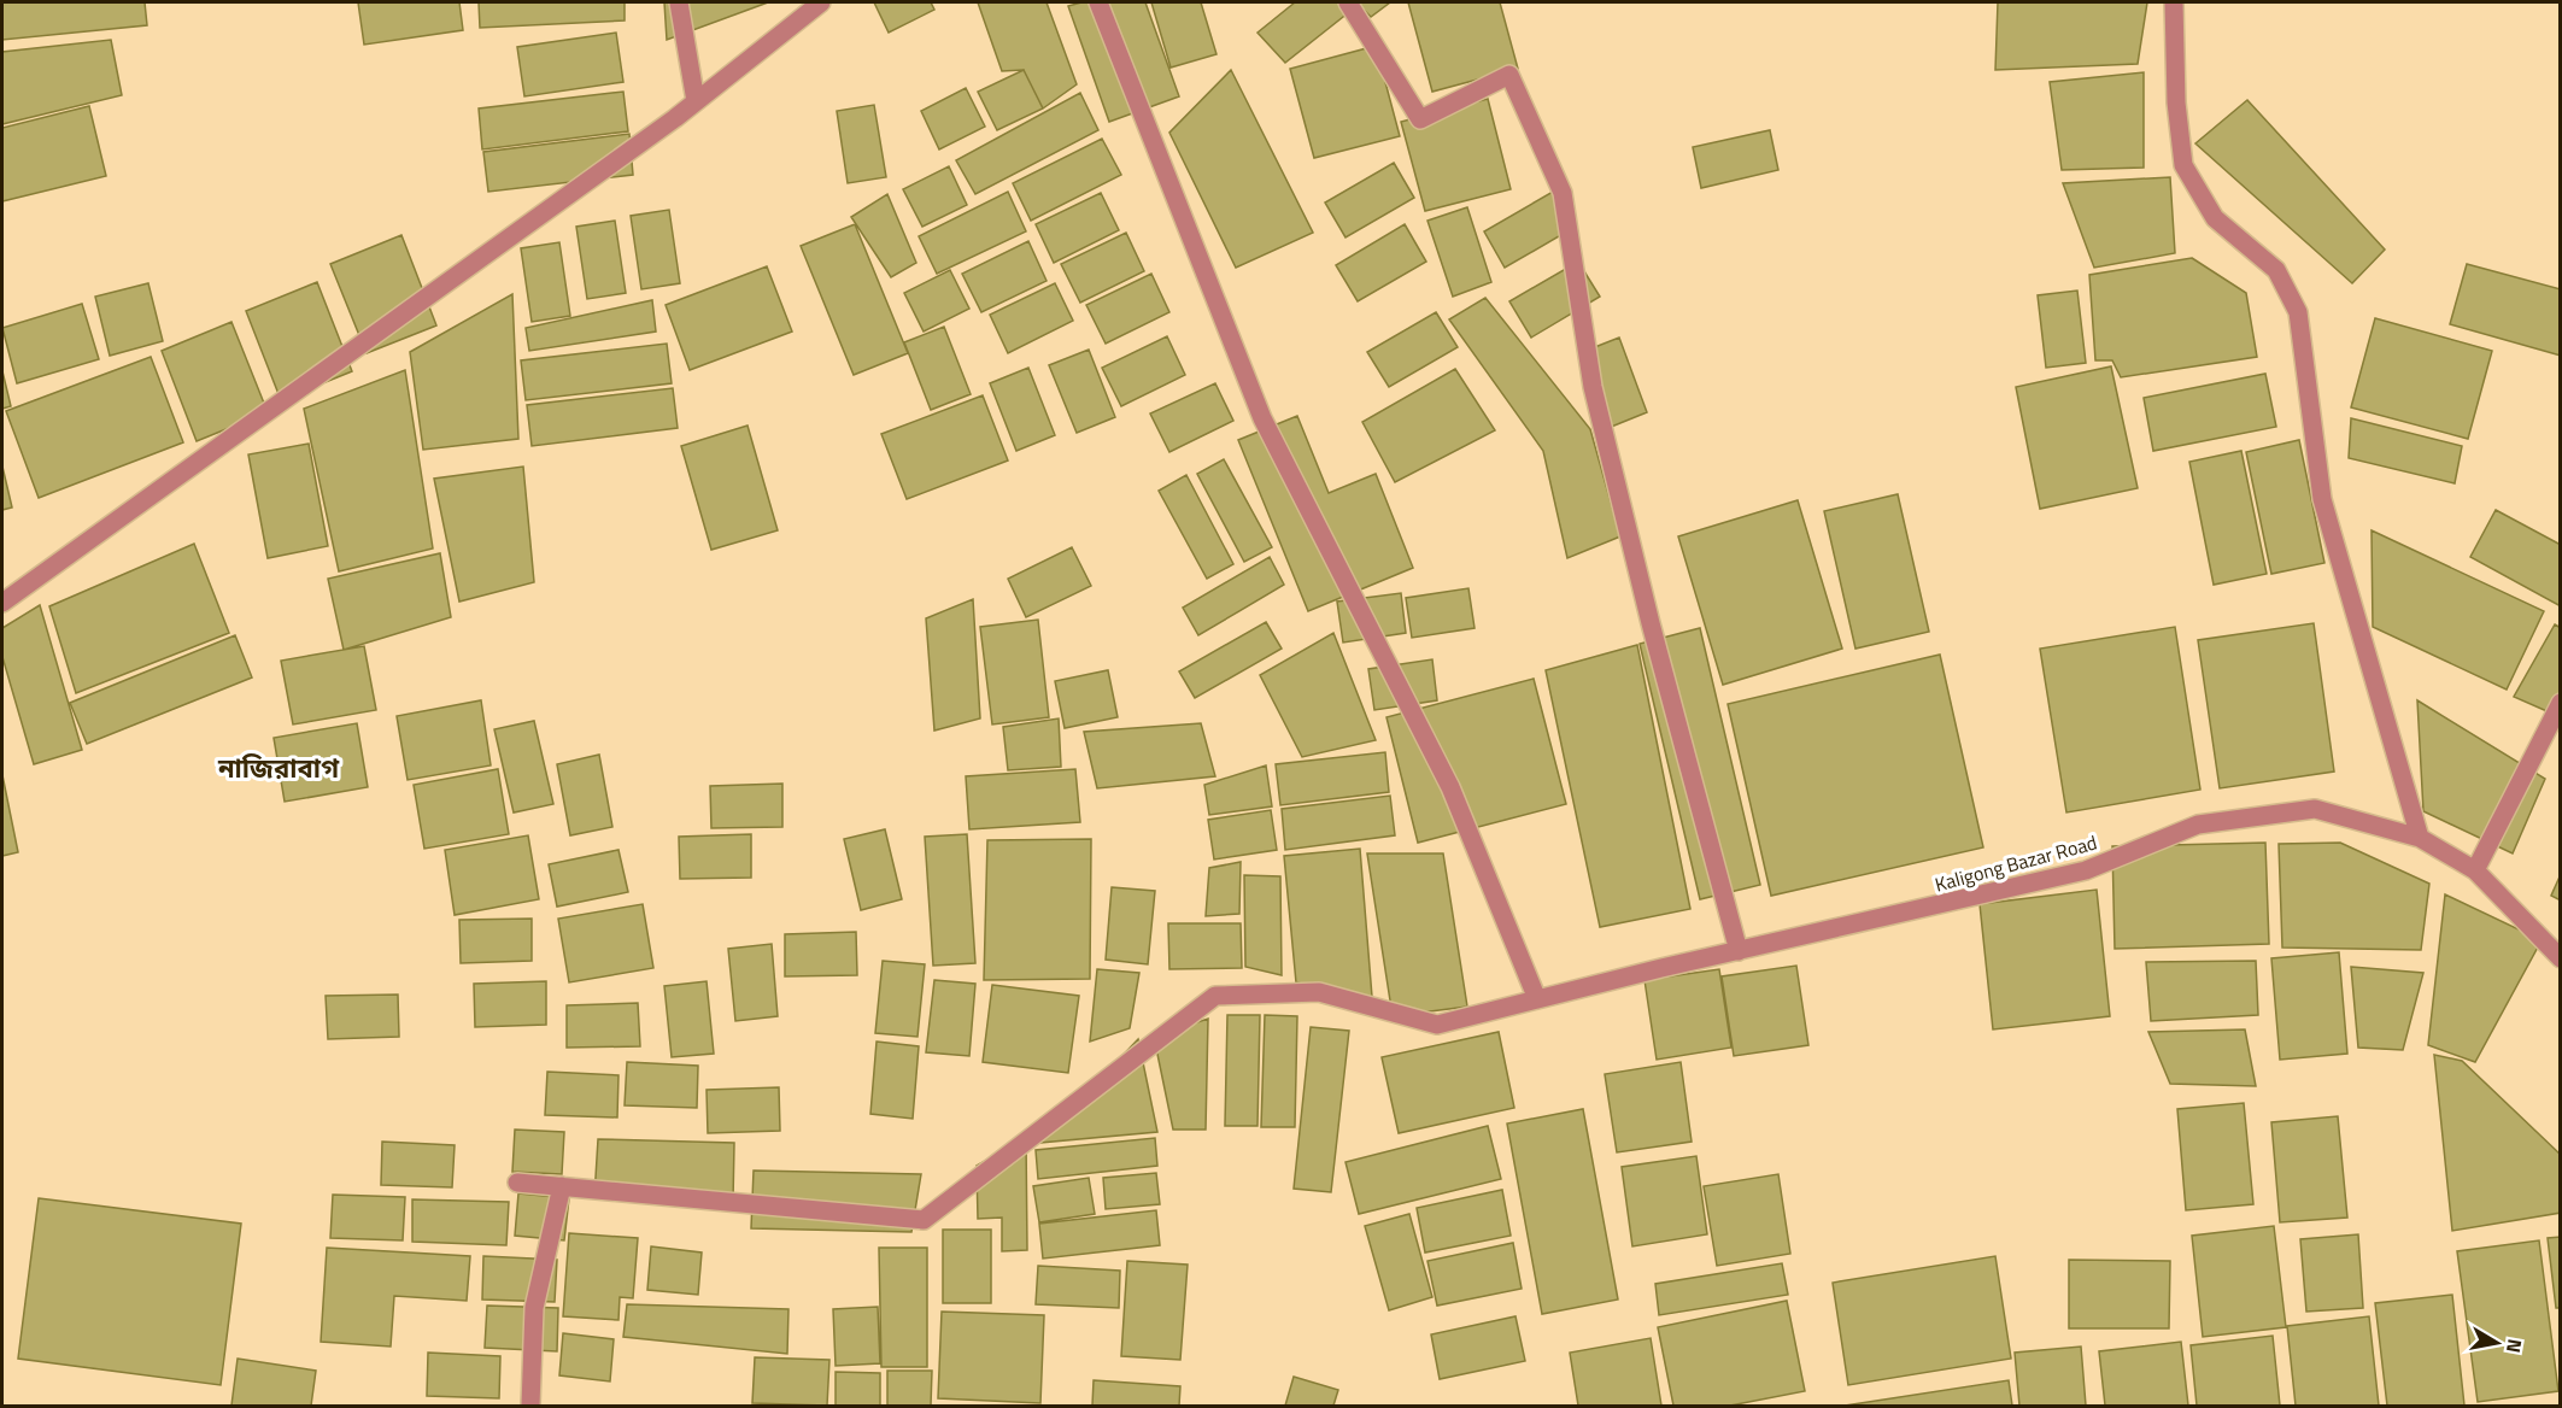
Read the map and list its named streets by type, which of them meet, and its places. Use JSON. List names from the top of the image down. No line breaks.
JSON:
{"streets":{"street":["Kaligong Bazar Road"]},"districts":["নাজিরাবাগ"],"north":"right"}
